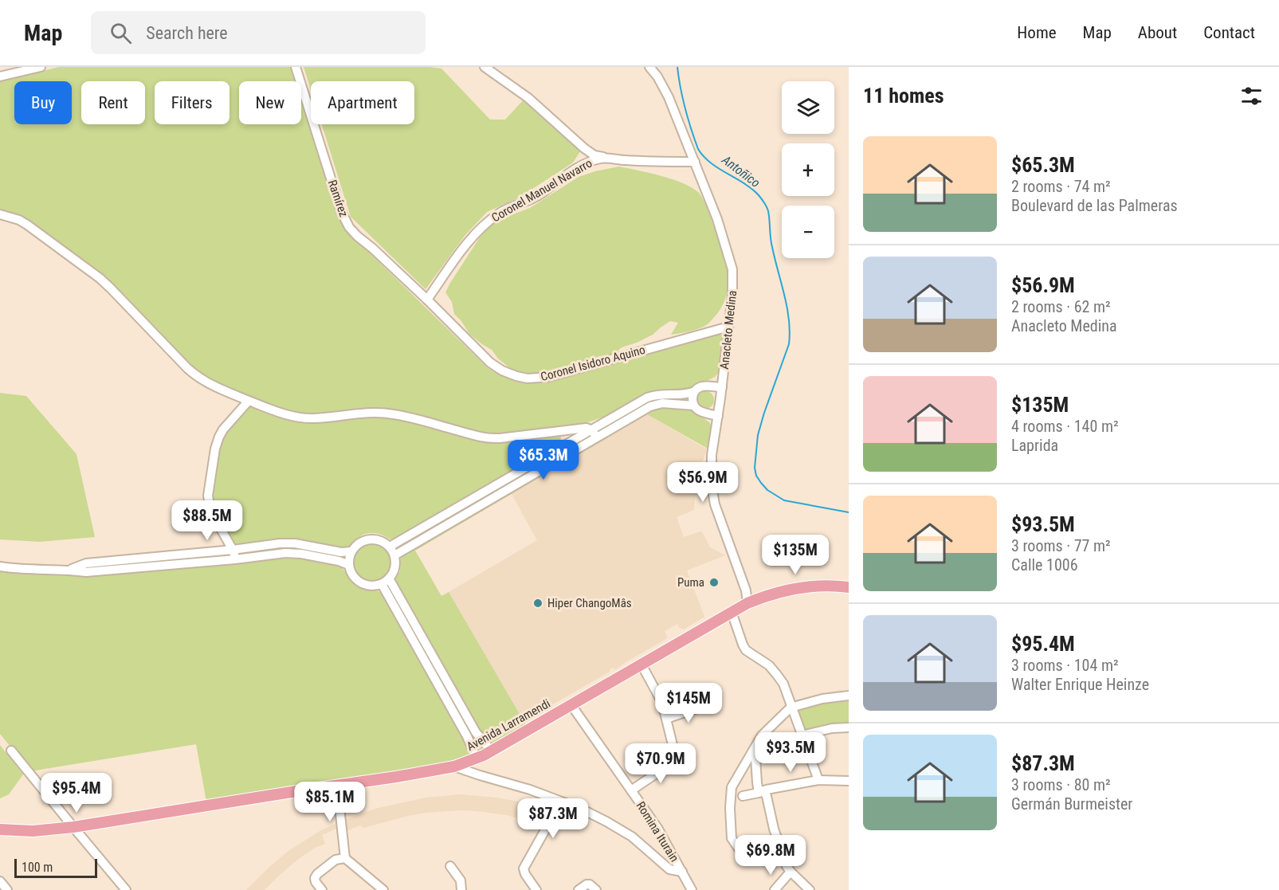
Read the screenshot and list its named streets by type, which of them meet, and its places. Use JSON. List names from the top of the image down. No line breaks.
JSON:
{"streets":{"main road":["Avenida Larramendi"],"street":["Coronel Manuel Navarro","Ramírez","Anacleto Medina","Coronel Isidoro Aquino","Romina Iturain"]},"crossings":[["Coronel Manuel Navarro","Ramírez"],["Coronel Manuel Navarro","Anacleto Medina"],["Coronel Manuel Navarro","Coronel Isidoro Aquino"],["Ramírez","Coronel Isidoro Aquino"],["Anacleto Medina","Coronel Isidoro Aquino"],["Anacleto Medina","Avenida Larramendi"],["Avenida Larramendi","Romina Iturain"]],"water":["Antoñico"],"places":["Puma","Hiper ChangoMâs"],"scale_bar":"100 m","page":{"header":"Map","search":"Search here","nav":["Home","Map","About","Contact"],"heading":"11 homes","map_buttons":["+","−"],"chip":["Buy","Rent","Filters","New","Apartment"],"list":[{"name":"$65.3M","note":"2 rooms · 74 m² · Boulevard de las Palmeras"},{"name":"$56.9M","note":"2 rooms · 62 m² · Anacleto Medina"},{"name":"$135M","note":"4 rooms · 140 m² · Laprida"},{"name":"$93.5M","note":"3 rooms · 77 m² · Calle 1006"},{"name":"$95.4M","note":"3 rooms · 104 m² · Walter Enrique Heinze"},{"name":"$87.3M","note":"3 rooms · 80 m² · Germán Burmeister"}],"price":["$65.3M","$56.9M","$88.5M","$135M","$145M","$93.5M","$70.9M","$95.4M","$85.1M","$87.3M","$69.8M"],"scale":"100 m"}}
